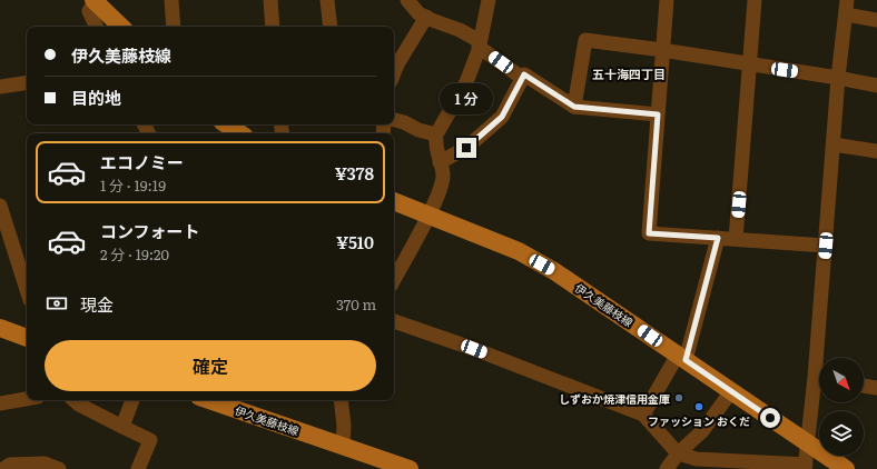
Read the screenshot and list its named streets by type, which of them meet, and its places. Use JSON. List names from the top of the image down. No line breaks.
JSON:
{"streets":{"main road":["伊久美藤枝線"]},"districts":["五十海四丁目"],"places":["しずおか焼津信用金庫","ファッション おくだ"],"north":"bottom right","page":{"banner":["伊久美藤枝線","目的地"],"bubble":"1 分","list":[{"name":"エコノミー","note":"1 分 · 19:19","value":"¥378"},{"name":"コンフォート","note":"2 分 · 19:20","value":"¥510"}],"pay":["現金","370 m"],"buttons":"確定"}}
